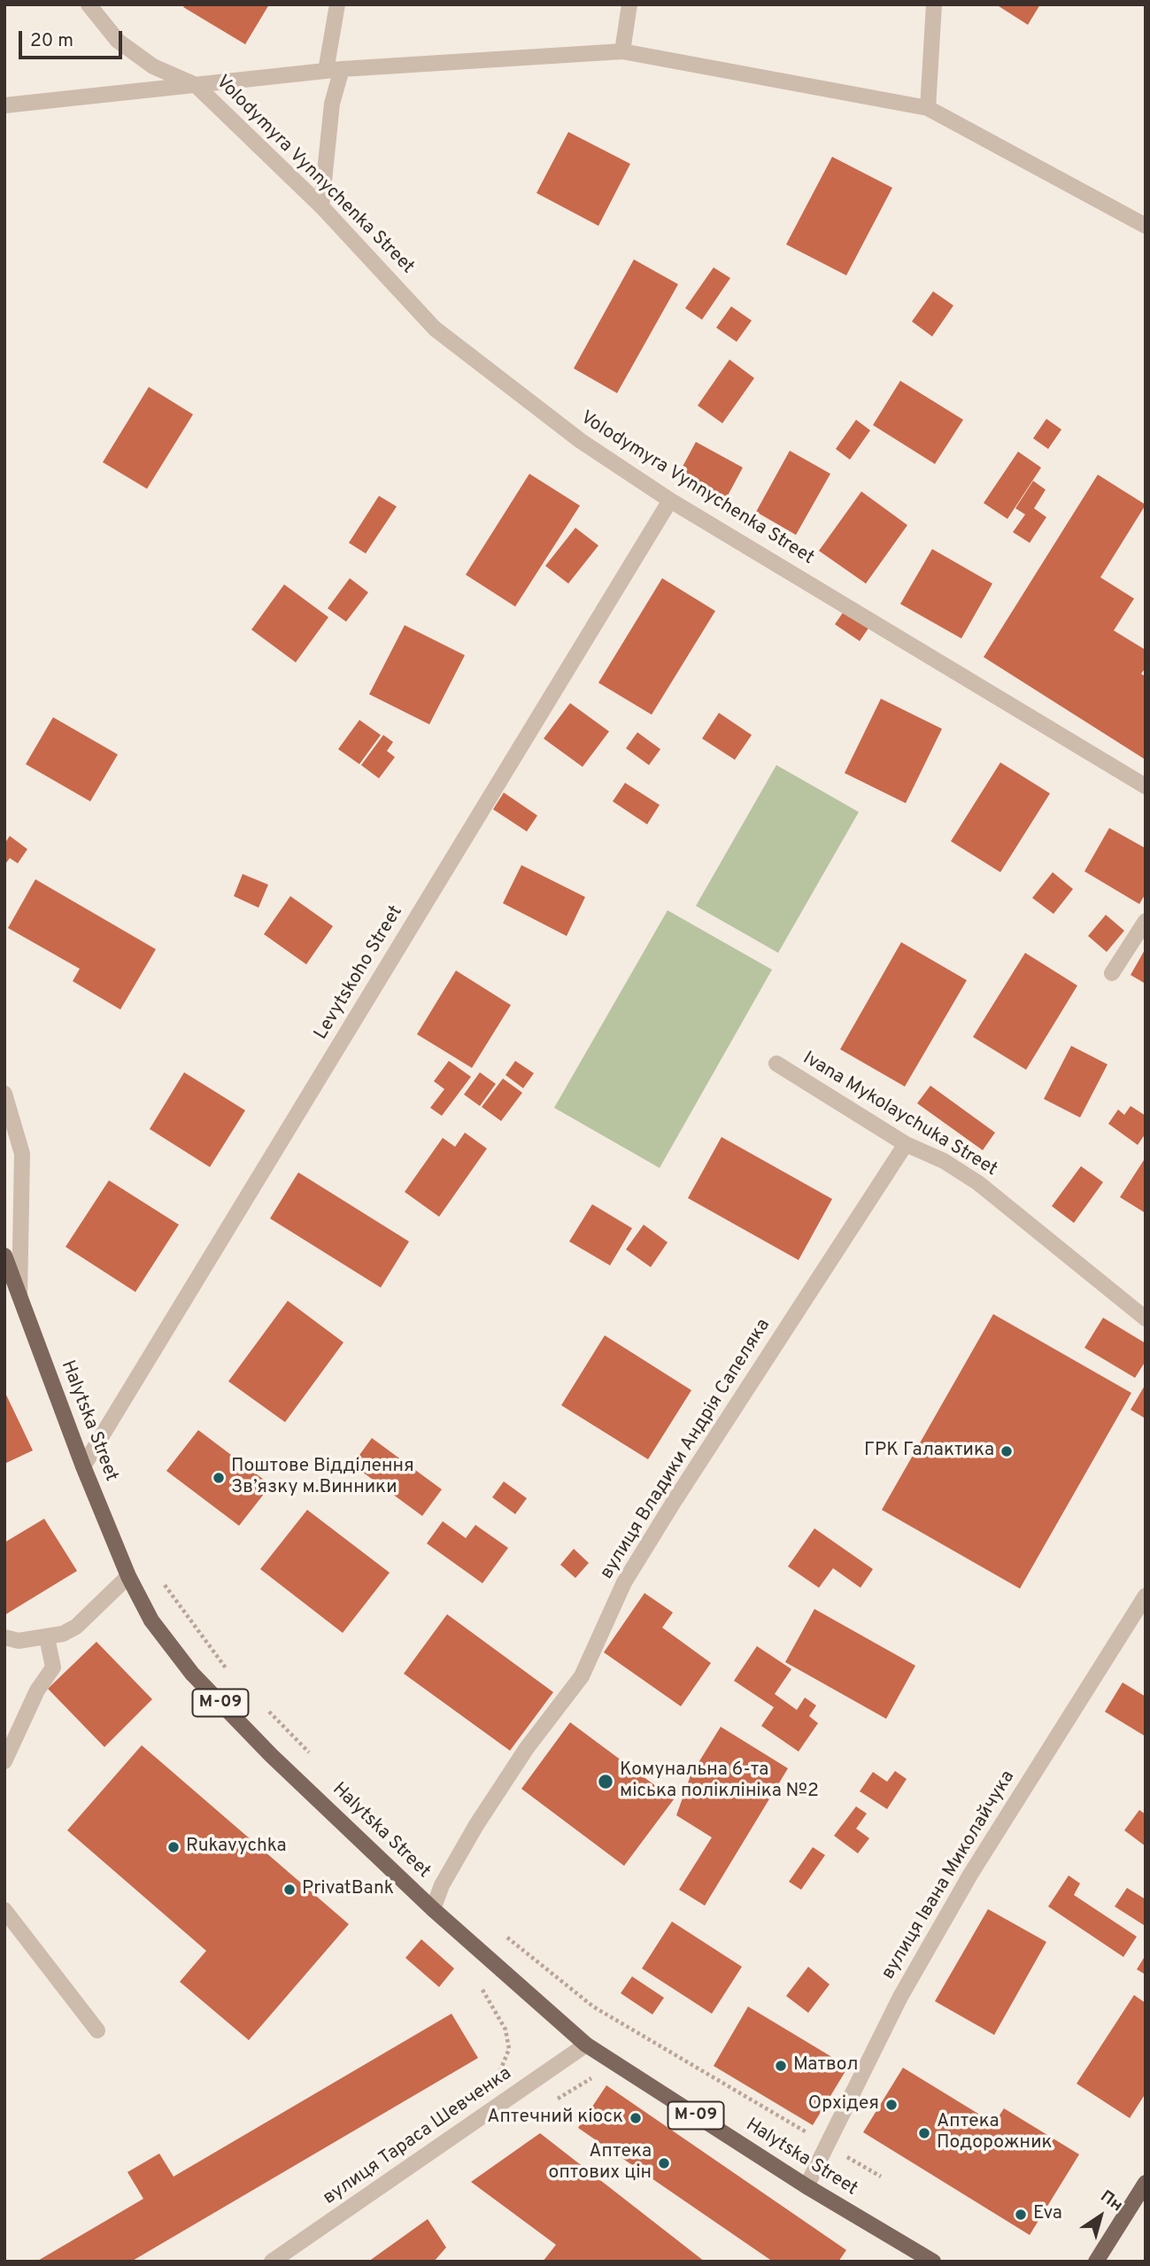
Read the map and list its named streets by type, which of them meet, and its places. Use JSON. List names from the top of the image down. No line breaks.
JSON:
{"streets":{"main road":["Halytska Street","М-09"],"street":["Volodymyra Vynnychenka Street","Levytskoho Street","Ivana Mykolaychuka Street","вулиця Владики Андрія Сапеляка","вулиця Івана Миколайчука","вулиця Тараса Шевченка"]},"crossings":[["Volodymyra Vynnychenka Street","Levytskoho Street"],["Levytskoho Street","Halytska Street"],["Ivana Mykolaychuka Street","вулиця Владики Андрія Сапеляка"],["Halytska Street","вулиця Владики Андрія Сапеляка"],["Halytska Street","вулиця Івана Миколайчука"],["Halytska Street","вулиця Тараса Шевченка"]],"places":["ГРК Галактика","Поштове Відділення Зв’язку м.Винники","Комунальна 6-та міська поліклініка №2","Rukavychka","PrivatBank","Матвол","Орхідея","Аптечний кіоск","Аптека Подорожник","Аптека оптових цін","Eva"],"scale_bar":"20 m","north":"top right"}
